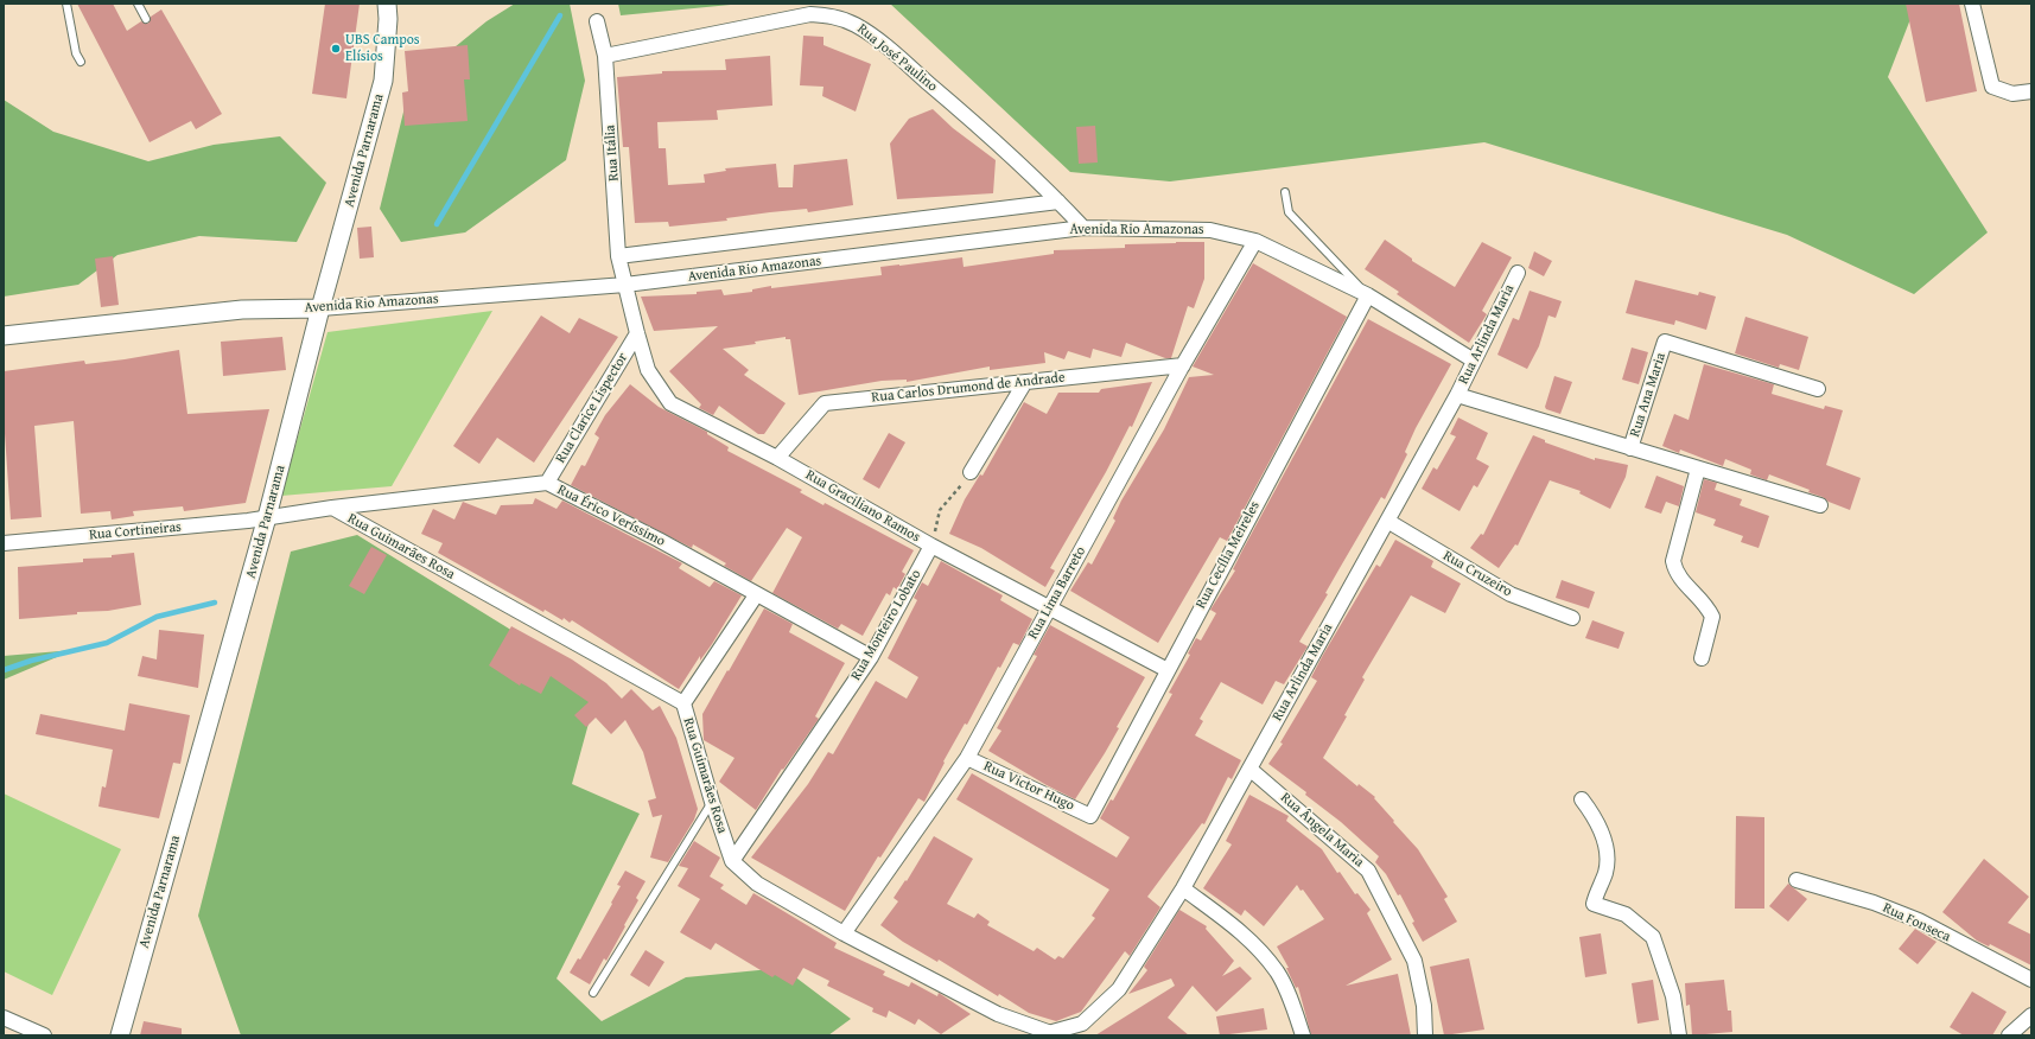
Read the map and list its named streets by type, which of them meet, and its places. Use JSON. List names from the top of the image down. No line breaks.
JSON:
{"streets":{"street":["Rua José Paulino","Avenida Parnarama","Rua Itália","Avenida Rio Amazonas","Rua Arlinda Maria","Rua Carlos Drumond de Andrade","Rua Ana Maria","Rua Clarice Lispector","Rua Graciliano Ramos","Rua Érico Veríssimo","Rua Cortineiras","Rua Guimarães Rosa","Rua Cecília Meireles","Rua Cruzeiro","Rua Lima Barreto","Rua Monteiro Lobato","Rua Victor Hugo","Rua Ângela Maria","Rua Fonseca"]},"crossings":[["Rua José Paulino","Rua Itália"],["Rua José Paulino","Avenida Rio Amazonas"],["Avenida Parnarama","Avenida Rio Amazonas"],["Avenida Parnarama","Rua Érico Veríssimo"],["Avenida Parnarama","Rua Cortineiras"],["Rua Itália","Avenida Rio Amazonas"],["Rua Itália","Rua Graciliano Ramos"],["Avenida Rio Amazonas","Rua Arlinda Maria"],["Avenida Rio Amazonas","Rua Graciliano Ramos"],["Avenida Rio Amazonas","Rua Cecília Meireles"],["Avenida Rio Amazonas","Rua Lima Barreto"],["Rua Arlinda Maria","Rua Guimarães Rosa"],["Rua Arlinda Maria","Rua Cruzeiro"],["Rua Arlinda Maria","Rua Ângela Maria"],["Rua Carlos Drumond de Andrade","Rua Graciliano Ramos"],["Rua Carlos Drumond de Andrade","Rua Lima Barreto"],["Rua Clarice Lispector","Rua Graciliano Ramos"],["Rua Clarice Lispector","Rua Érico Veríssimo"],["Rua Graciliano Ramos","Rua Cecília Meireles"],["Rua Graciliano Ramos","Rua Lima Barreto"],["Rua Graciliano Ramos","Rua Monteiro Lobato"],["Rua Érico Veríssimo","Rua Cortineiras"],["Rua Érico Veríssimo","Rua Guimarães Rosa"],["Rua Érico Veríssimo","Rua Monteiro Lobato"],["Rua Guimarães Rosa","Rua Lima Barreto"],["Rua Guimarães Rosa","Rua Monteiro Lobato"],["Rua Cecília Meireles","Rua Victor Hugo"],["Rua Lima Barreto","Rua Victor Hugo"]],"places":["UBS Campos Elísios"]}
